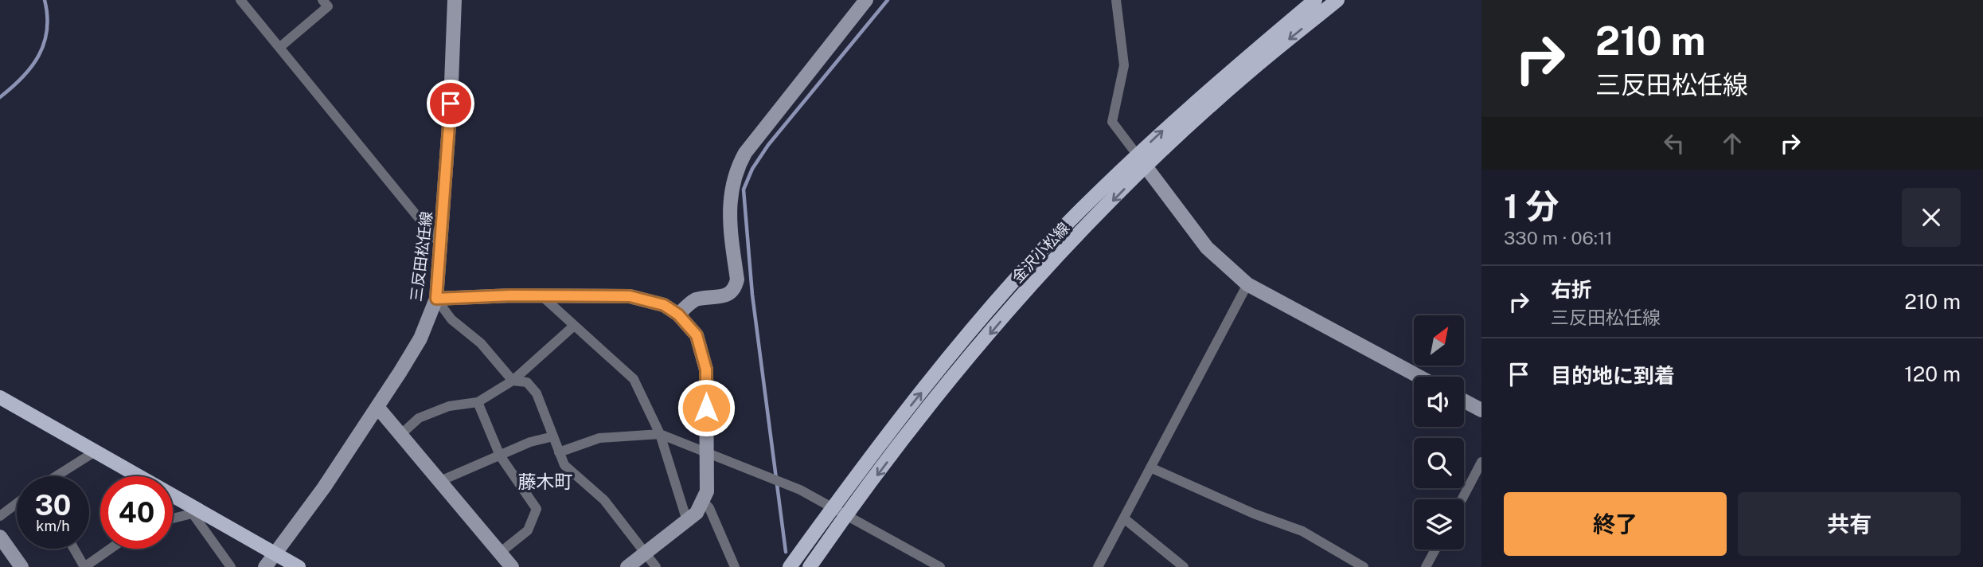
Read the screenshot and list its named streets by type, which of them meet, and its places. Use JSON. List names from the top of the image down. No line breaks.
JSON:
{"streets":{"main road":["金沢小松線"],"street":["三反田松任線"]},"districts":["藤木町"],"north":"top right","page":{"turn":["210 m","三反田松任線"],"heading":["1 分","330 m · 06:11"],"list":[{"name":"右折","note":"三反田松任線","value":"210 m"},{"name":"目的地に到着","value":"120 m"}],"speed":"30 km/h","limit":"40","buttons":["終了","共有"]}}
